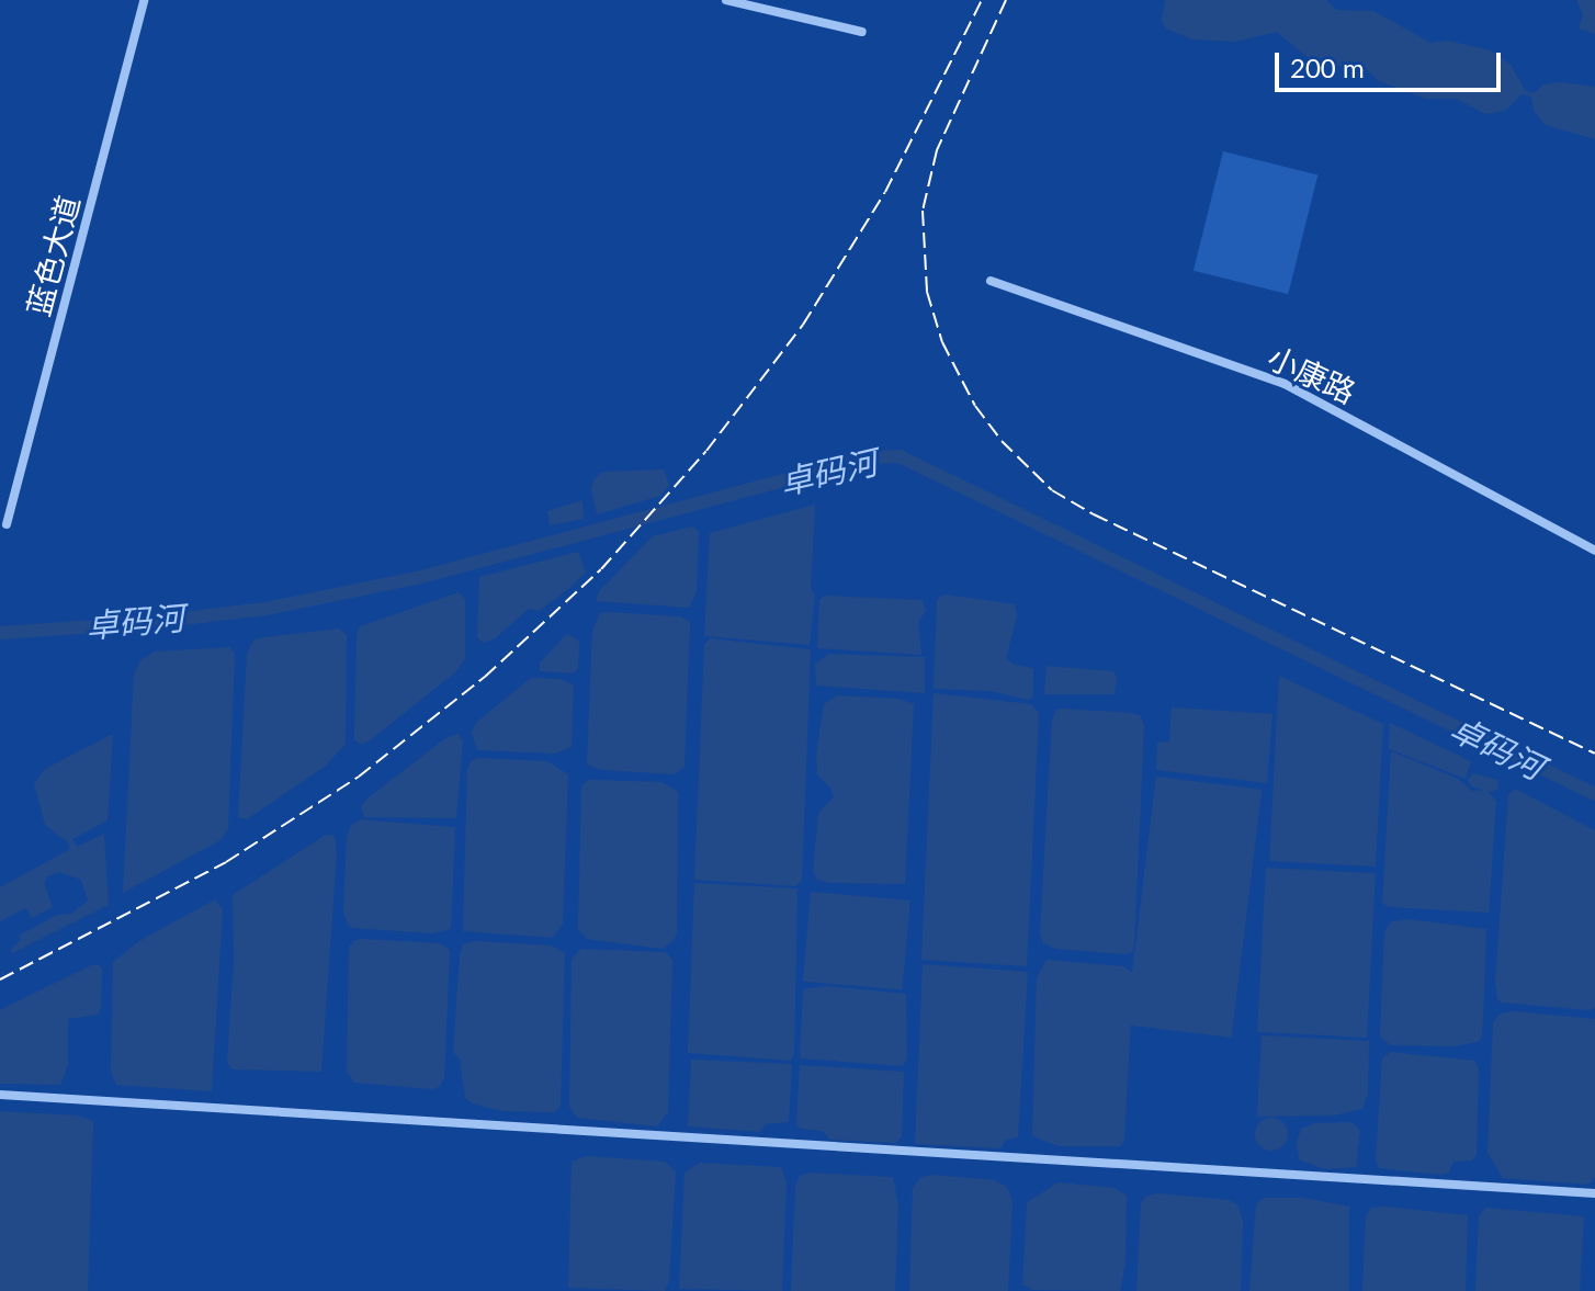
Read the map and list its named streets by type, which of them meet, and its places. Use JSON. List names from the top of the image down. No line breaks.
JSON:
{"streets":{"street":["蓝色大道","小康路"]},"water":["卓码河"],"scale_bar":"200 m"}
